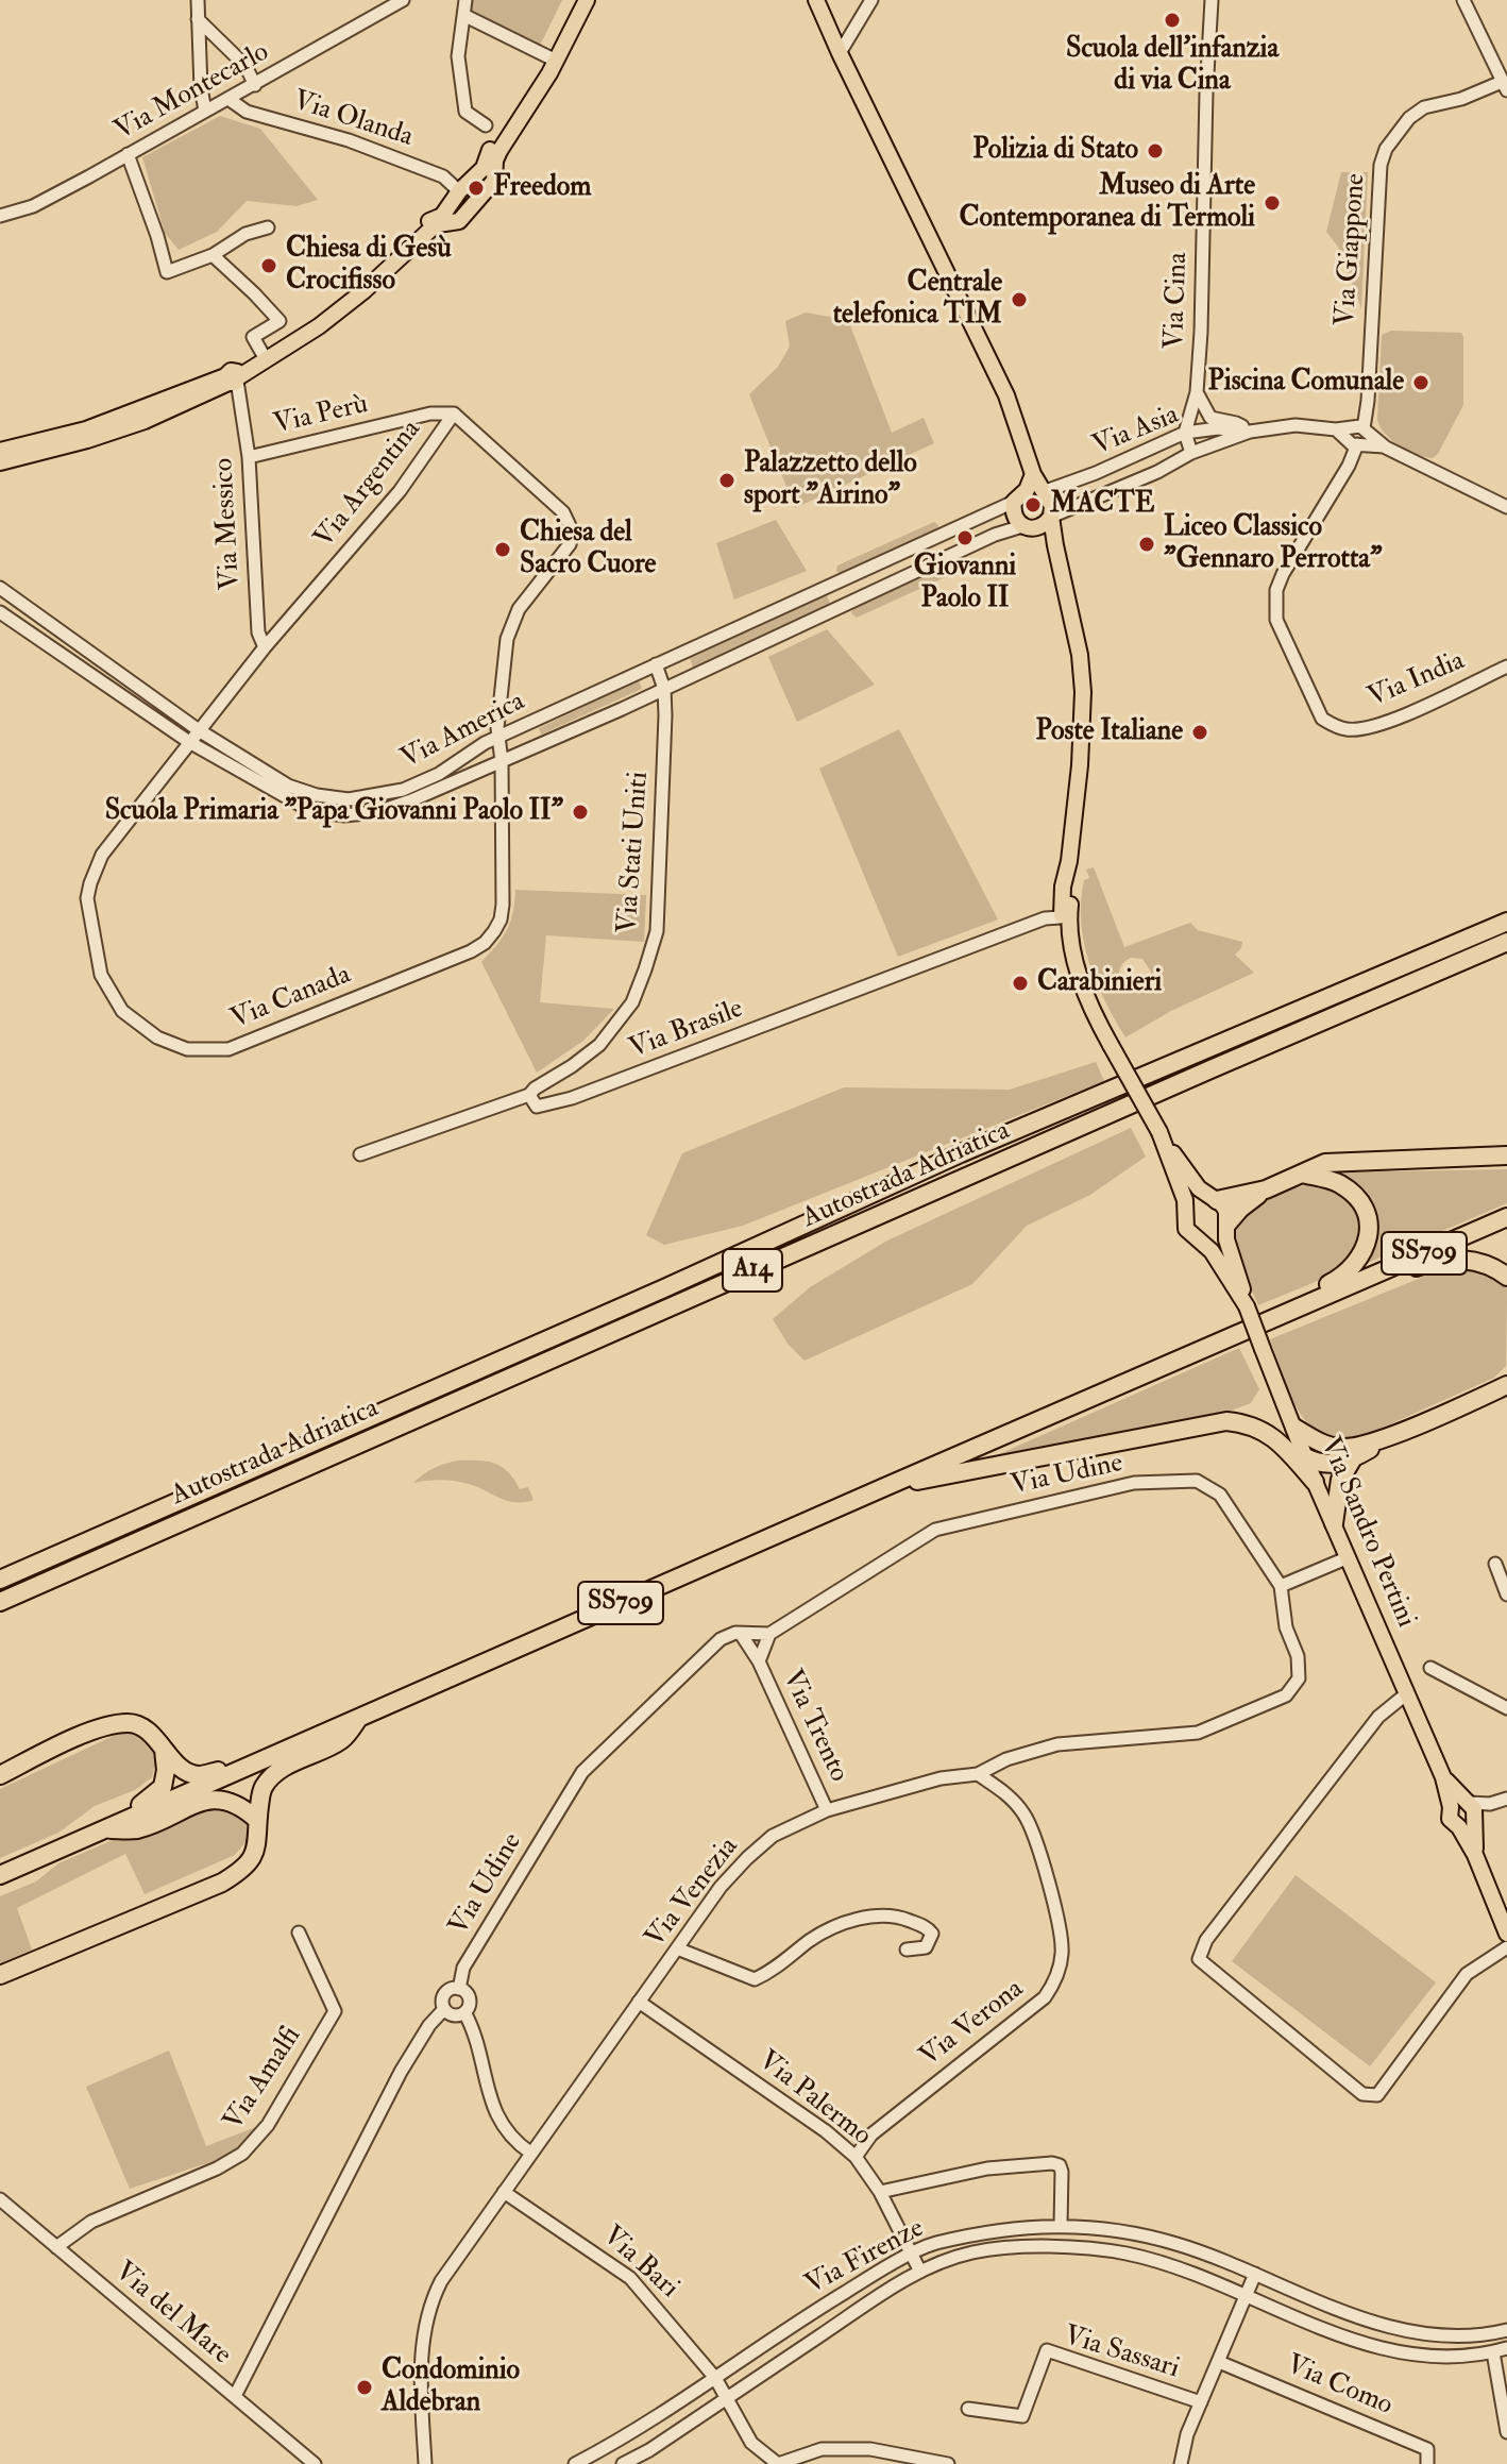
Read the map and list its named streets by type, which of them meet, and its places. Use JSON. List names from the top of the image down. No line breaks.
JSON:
{"streets":{"highway":["Autostrada Adriatica","SS709","A14"],"main road":["Via Sandro Pertini"],"street":["Via Montecarlo","Via Olanda","Via Giappone","Via Cina","Via Perù","Via Asia","Via Argentina","Via Messico","Via India","Via America","Via Stati Uniti","Via Canada","Via Brasile","Via Udine","Via Trento","Via Venezia","Via Verona","Via Amalfi","Via Palermo","Via Firenze","Via Bari","Via del Mare","Via Sassari","Via Como"]},"crossings":[["Via Montecarlo","Via Olanda"],["Via Giappone","Via Asia"],["Via Cina","Via Asia"],["Via Perù","Via Argentina"],["Via Perù","Via Messico"],["Via Asia","Via America"],["Via Argentina","Via Messico"],["Via Argentina","Via America"],["Via Argentina","Via Canada"],["Via America","Via Stati Uniti"],["Via America","Via Canada"],["Via Stati Uniti","Via Brasile"],["Via Brasile","Via Sandro Pertini"],["Via Udine","Via Venezia"],["Via Udine","Via del Mare"],["Via Trento","Via Venezia"],["Via Venezia","Via Verona"],["Via Venezia","Via Palermo"],["Via Venezia","Via Bari"],["Via Verona","Via Palermo"],["Via Amalfi","Via del Mare"],["Via Palermo","Via Firenze"],["Via Firenze","Via Bari"]],"places":["Scuola dell'infanzia di via Cina","Polizia di Stato","Freedom","Museo di Arte Contemporanea di Termoli","Chiesa di Gesù Crocifisso","Centrale telefonica TIM","Piscina Comunale","Palazzetto dello sport \"Airino\"","MACTE","Giovanni Paolo II","Liceo Classico \"Gennaro Perrotta\"","Chiesa del Sacro Cuore","Poste Italiane","Scuola Primaria \"Papa Giovanni Paolo II\"","Carabinieri","Condominio Aldebran"]}
